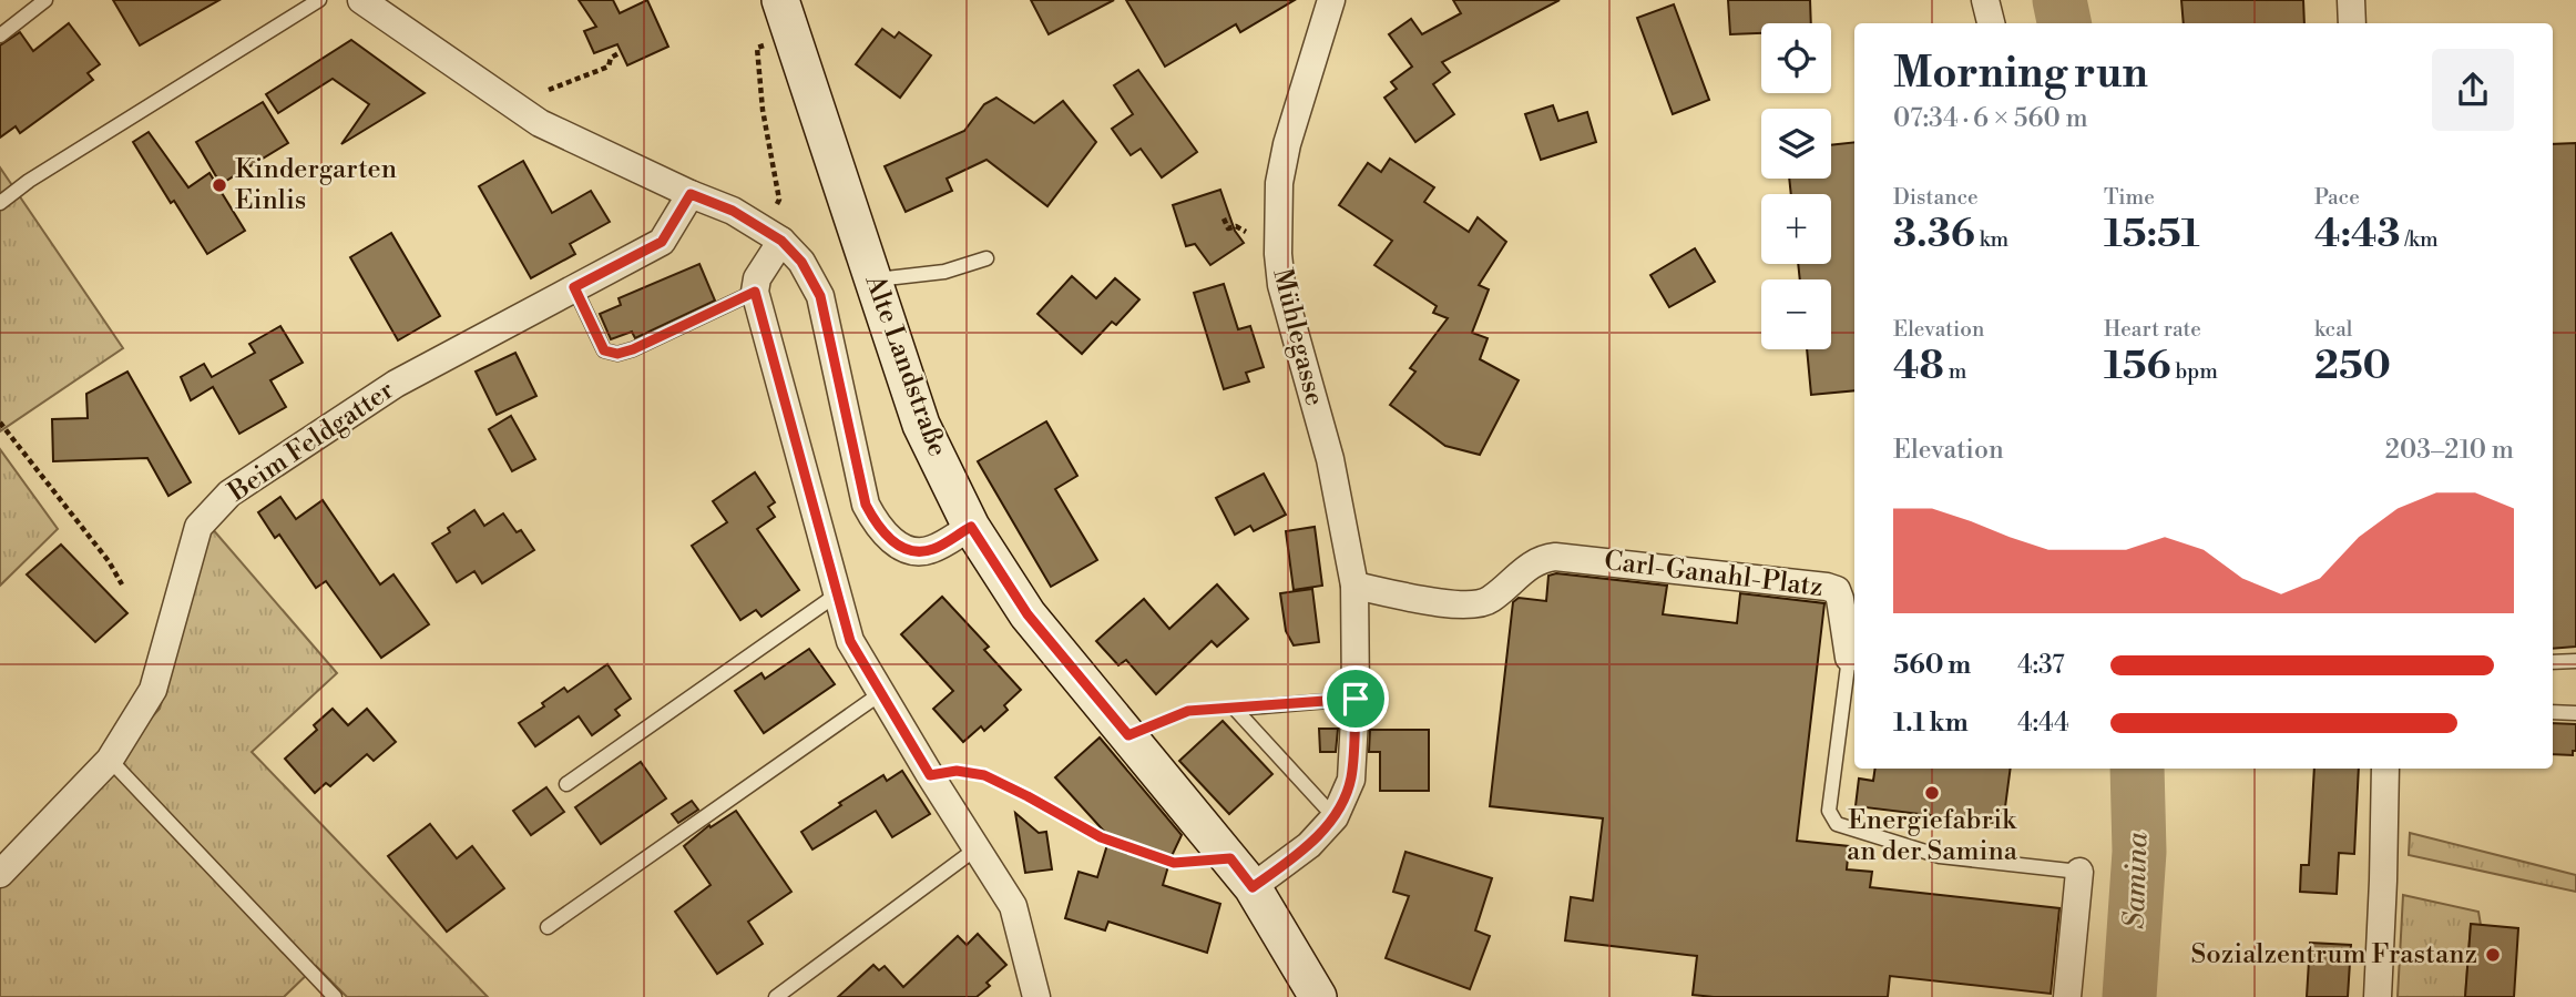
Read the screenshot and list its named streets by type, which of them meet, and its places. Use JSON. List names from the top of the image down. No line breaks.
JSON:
{"streets":{"main road":["Alte Landstraße"],"street":["Mühlegasse","Beim Feldgatter","Carl-Ganahl-Platz"]},"crossings":[["Mühlegasse","Alte Landstraße"],["Mühlegasse","Carl-Ganahl-Platz"]],"water":["Samina"],"places":["Kindergarten Einlis","Energiefabrik an der Samina","Sozialzentrum Frastanz"],"page":{"map_buttons":["+","−"],"heading":["Morning run","07:34 · 6 × 560 m"],"stats":[["Distance","3.36 km"],["Time","15:51"],["Pace","4:43 /km"],["Elevation","48 m"],["Heart rate","156 bpm"],["kcal","250"]],"chart":["Elevation","203–210 m"],"list":[{"name":"560 m","note":"4:37"},{"name":"1.1 km","note":"4:44"}]}}
